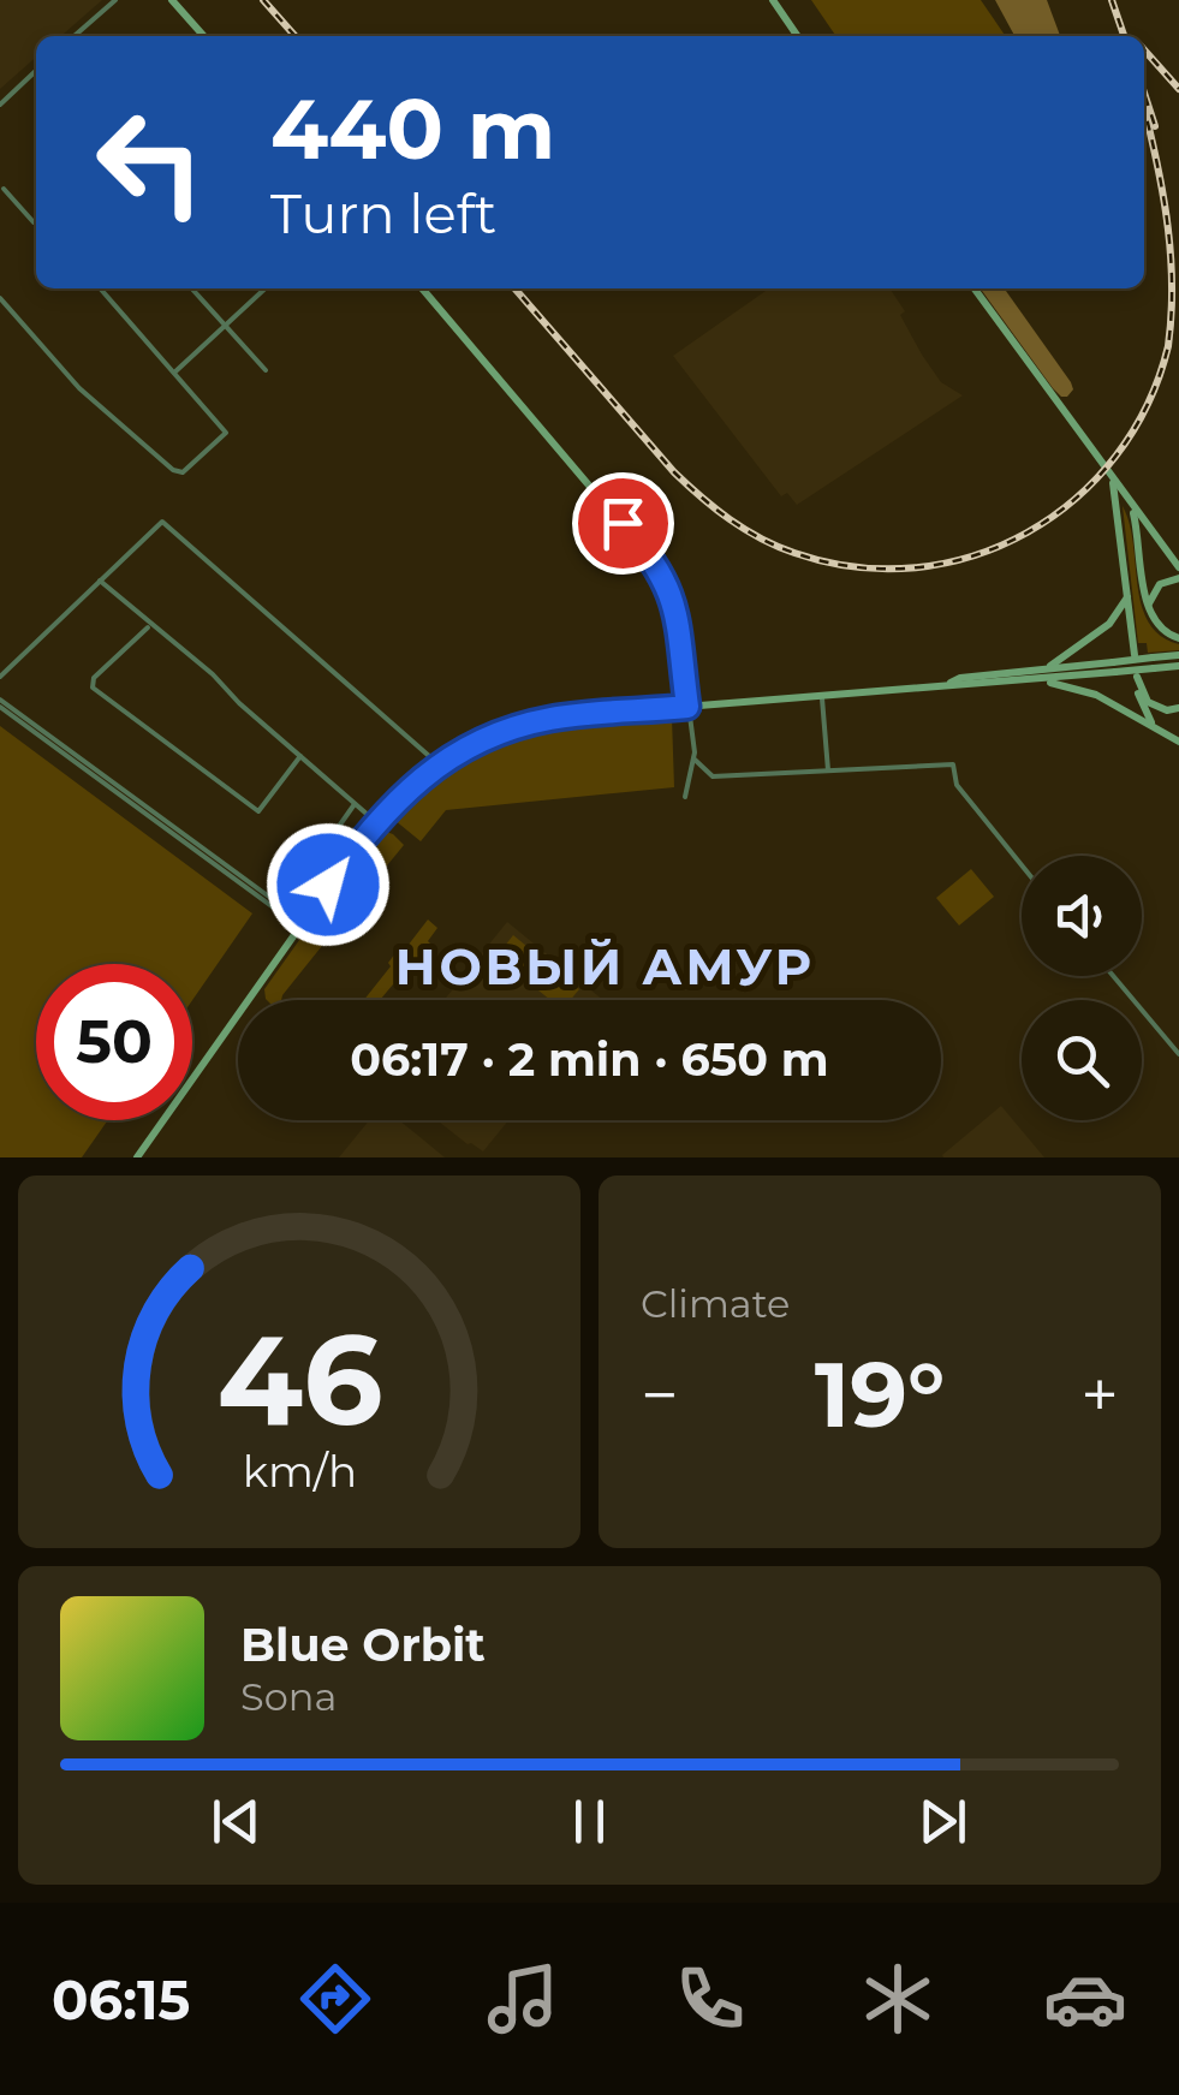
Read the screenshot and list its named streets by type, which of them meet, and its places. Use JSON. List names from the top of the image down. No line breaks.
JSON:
{"districts":["НОВЫЙ АМУР"],"page":{"turn":["440 m","Turn left"],"limit":"50","trip":"06:17 · 2 min · 650 m","tile":"Climate","heat":["−","19°","+"],"song":["Blue Orbit","Sona"],"tabs":"06:15","gauge":["46","km/h"]}}
